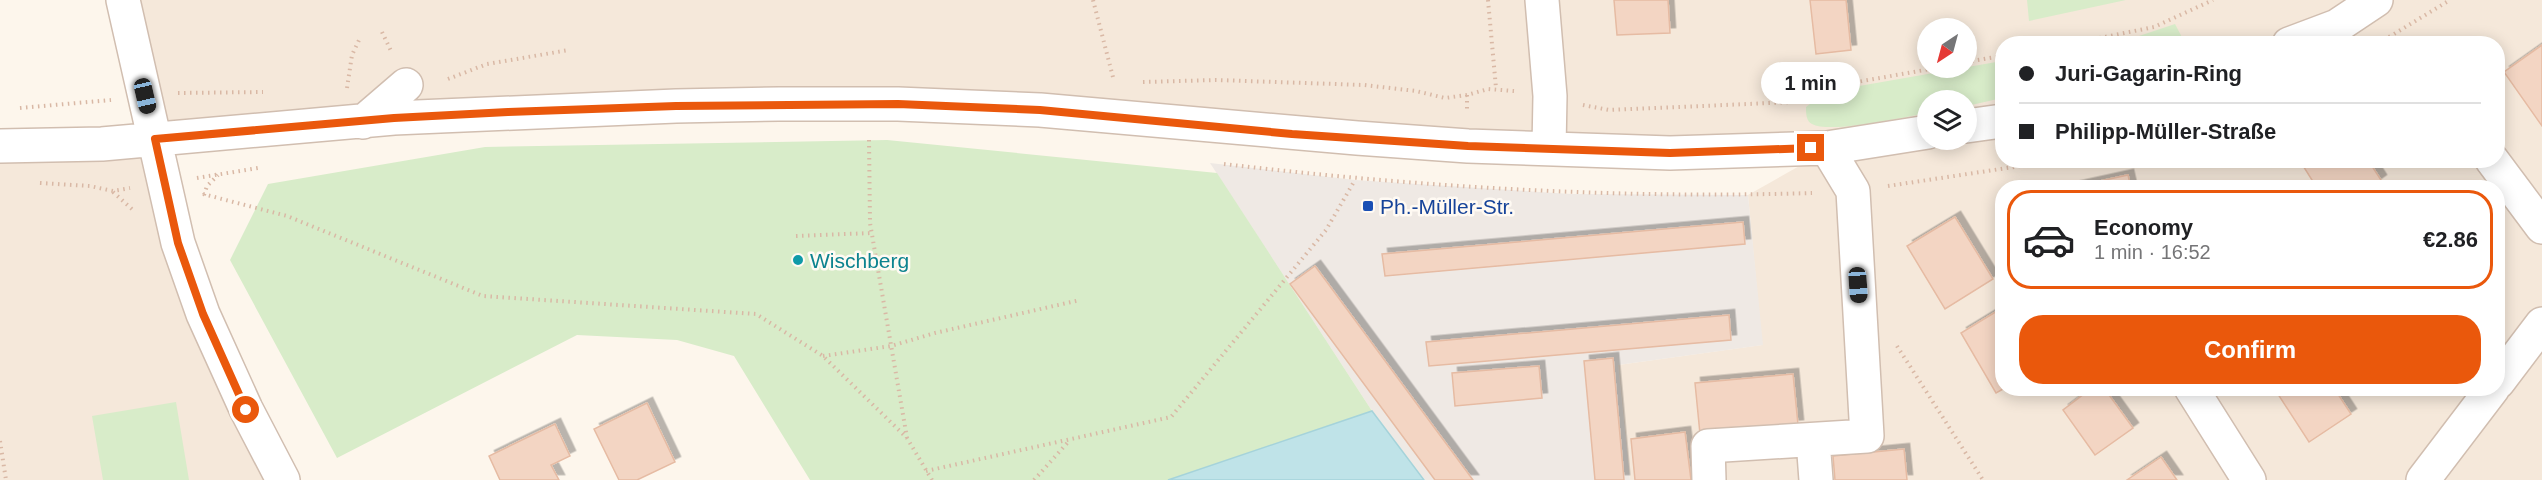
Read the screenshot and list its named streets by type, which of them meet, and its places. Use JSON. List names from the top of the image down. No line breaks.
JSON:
{"places":{"transit":["Ph.-Müller-Str."],"other":["Wischberg"]},"north":"bottom left","page":{"banner":["Juri-Gagarin-Ring","Philipp-Müller-Straße"],"bubble":"1 min","list":[{"name":"Economy","note":"1 min · 16:52","value":"€2.86"}],"buttons":"Confirm"}}
